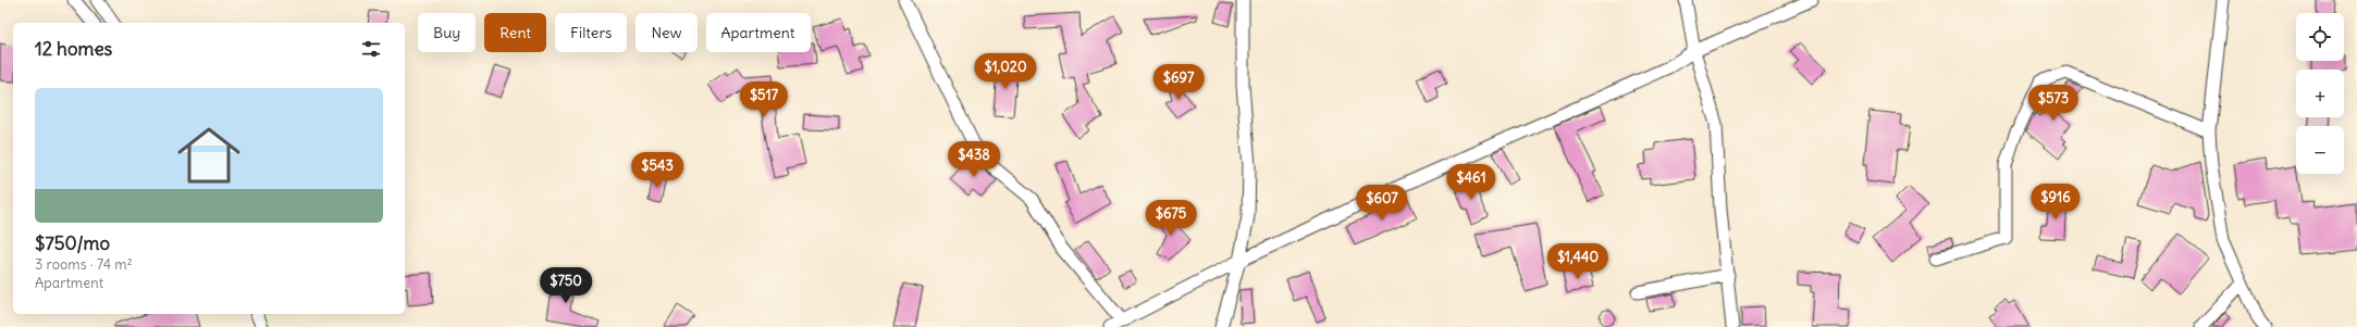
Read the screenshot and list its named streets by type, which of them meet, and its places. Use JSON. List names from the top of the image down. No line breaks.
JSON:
{"page":{"map_buttons":["+","−"],"chip":["Buy","Rent","Filters","New","Apartment"],"heading":"12 homes","price":["$1,020","$697","$517","$573","$438","$543","$461","$916","$607","$675","$1,440","$750"],"list":[{"name":"$750/mo","note":"3 rooms · 74 m² · Apartment"}]}}
